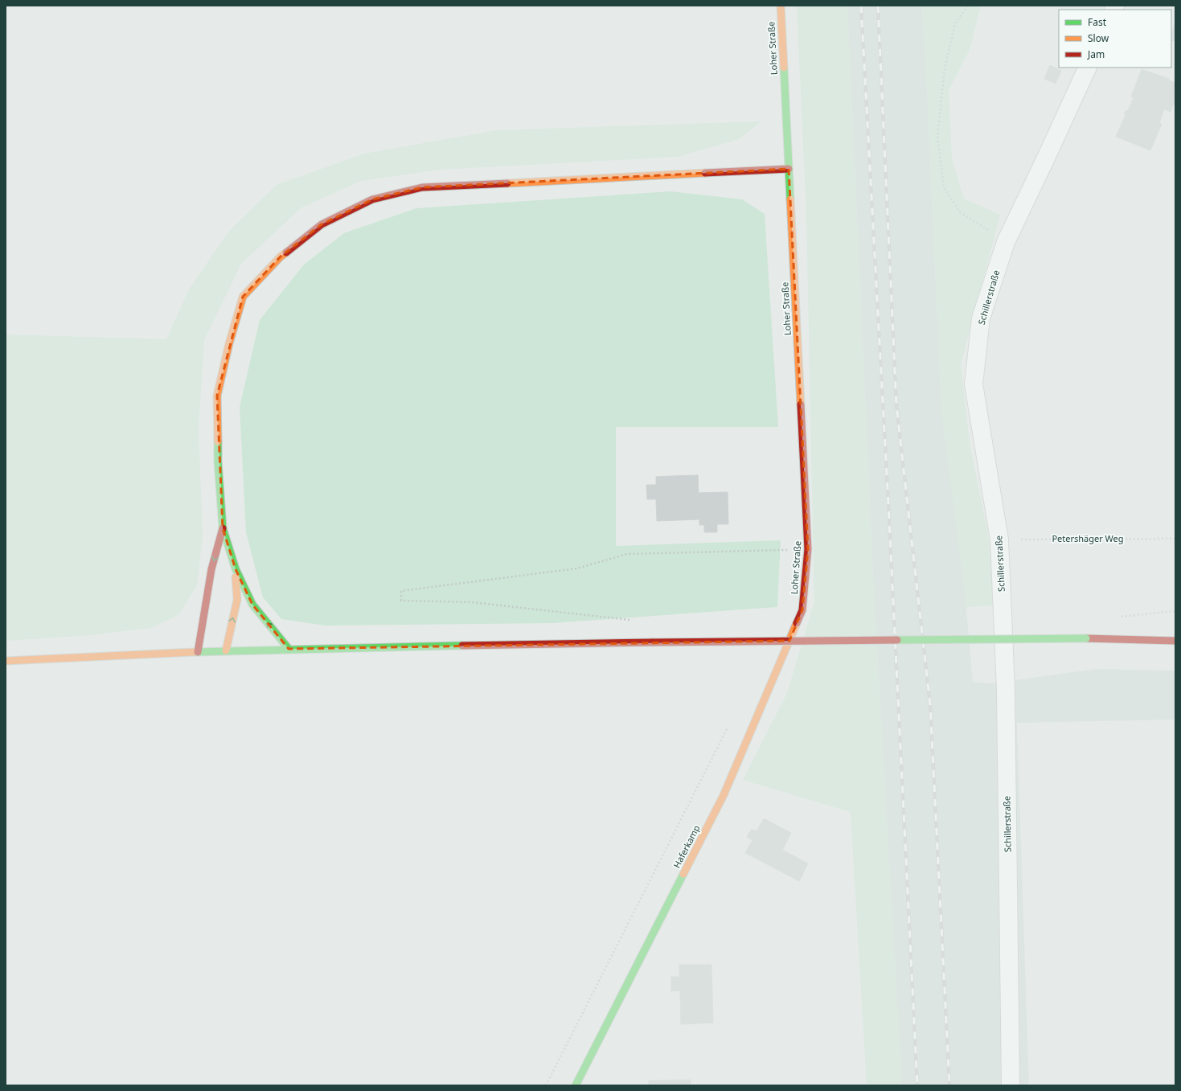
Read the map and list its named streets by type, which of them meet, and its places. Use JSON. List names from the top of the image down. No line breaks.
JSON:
{"streets":{"street":["Loher Straße","Schillerstraße","Haferkamp"],"path":["Petershäger Weg"]},"crossings":[["Loher Straße","Haferkamp"],["Schillerstraße","Petershäger Weg"]],"legend":["Fast","Slow","Jam"]}
